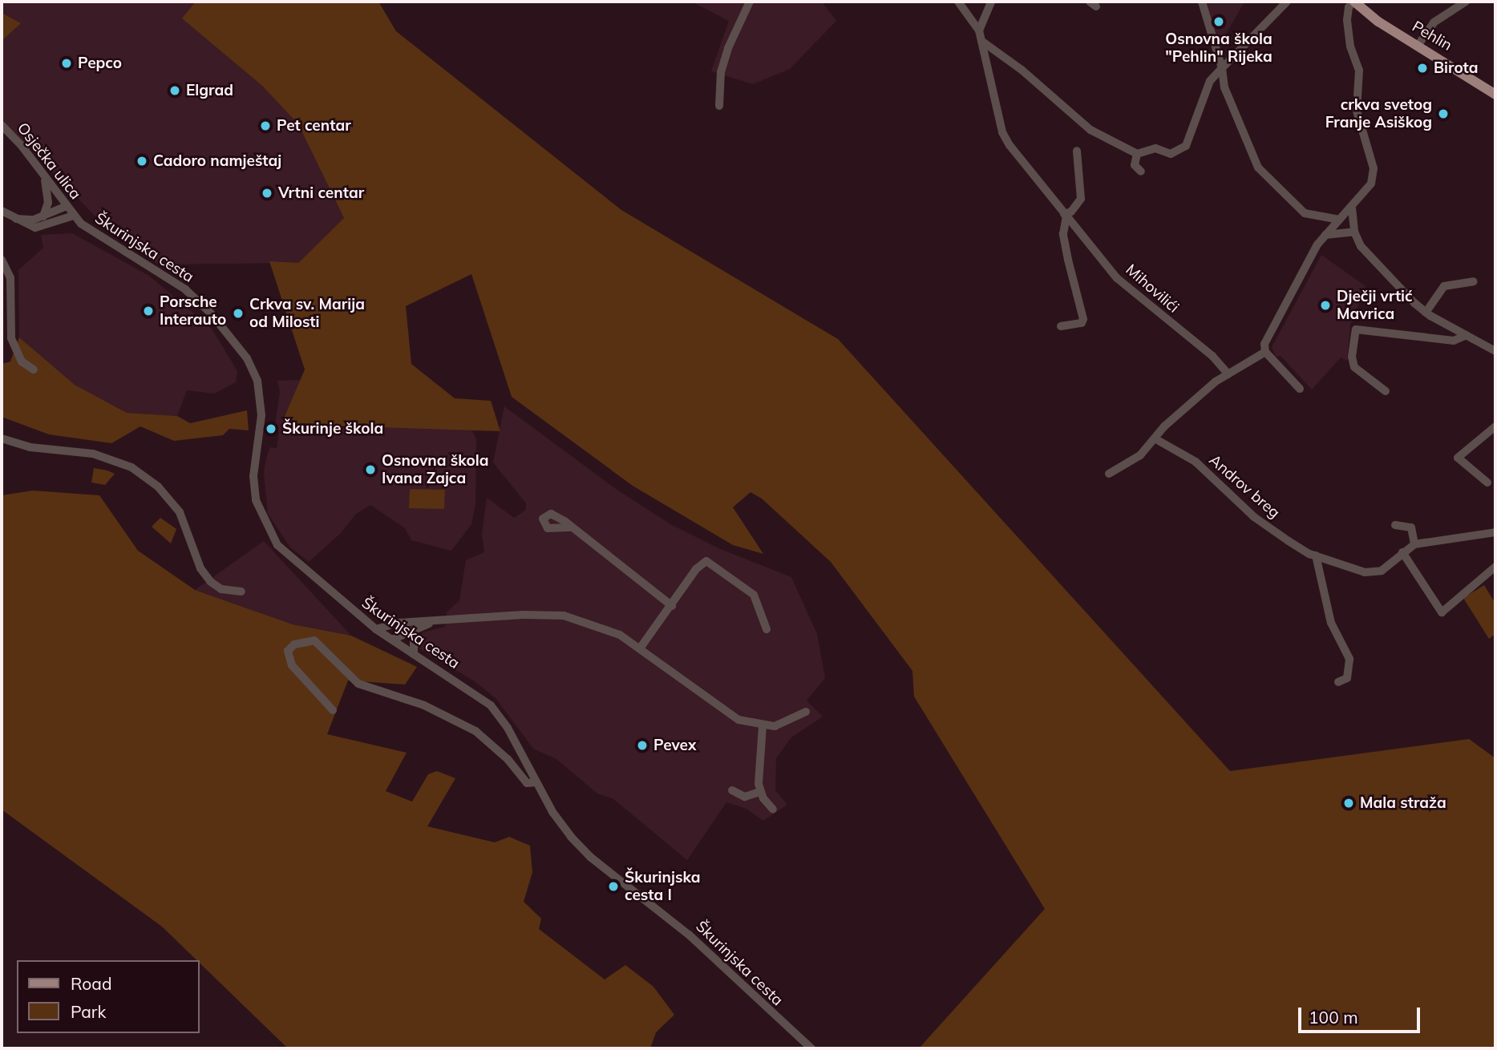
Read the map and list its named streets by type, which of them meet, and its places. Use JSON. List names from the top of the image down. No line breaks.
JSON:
{"streets":{"main road":["Pehlin"],"street":["Osječka ulica","Škurinjska cesta","Mihovilići","Androv breg"]},"crossings":[["Osječka ulica","Škurinjska cesta"]],"places":["Osnovna škola \"Pehlin\" Rijeka","Pepco","Birota","Elgrad","crkva svetog Franje Asiškog","Pet centar","Cadoro namještaj","Vrtni centar","Dječji vrtić Mavrica","Porsche Interauto","Crkva sv. Marija od Milosti","Škurinje škola","Osnovna škola Ivana Zajca","Pevex","Mala straža","Škurinjska cesta I"],"legend":["Road","Park"],"scale_bar":"100 m"}
